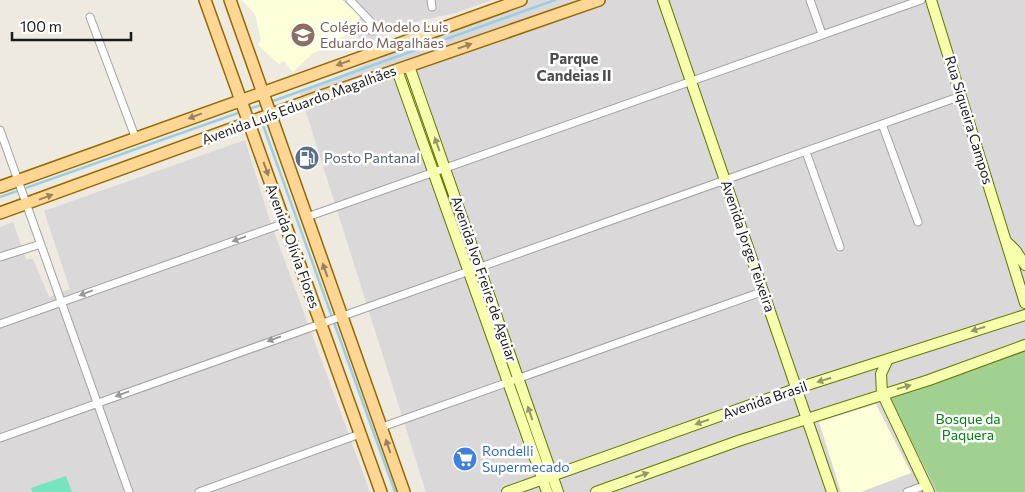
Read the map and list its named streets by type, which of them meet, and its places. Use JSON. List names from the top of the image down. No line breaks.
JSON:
{"streets":{"main road":["Avenida Luís Eduardo Magalhães","Avenida Olívia Flores"],"street":["Rua Siqueira Campos","Avenida Jorge Teixeira","Avenida Ivo Freire de Aguiar","Avenida Brasil"]},"crossings":[["Avenida Luís Eduardo Magalhães","Avenida Olívia Flores"],["Avenida Luís Eduardo Magalhães","Avenida Ivo Freire de Aguiar"],["Avenida Jorge Teixeira","Avenida Brasil"],["Avenida Ivo Freire de Aguiar","Avenida Brasil"]],"districts":["Parque Candeias II"],"parks":["Bosque da Paquera"],"places":{"school or university":["Colégio Modelo Luis Eduardo Magalhães"],"fuel station":["Posto Pantanal"],"supermarket":["Rondelli Supermecado"]},"scale_bar":"100 m"}
